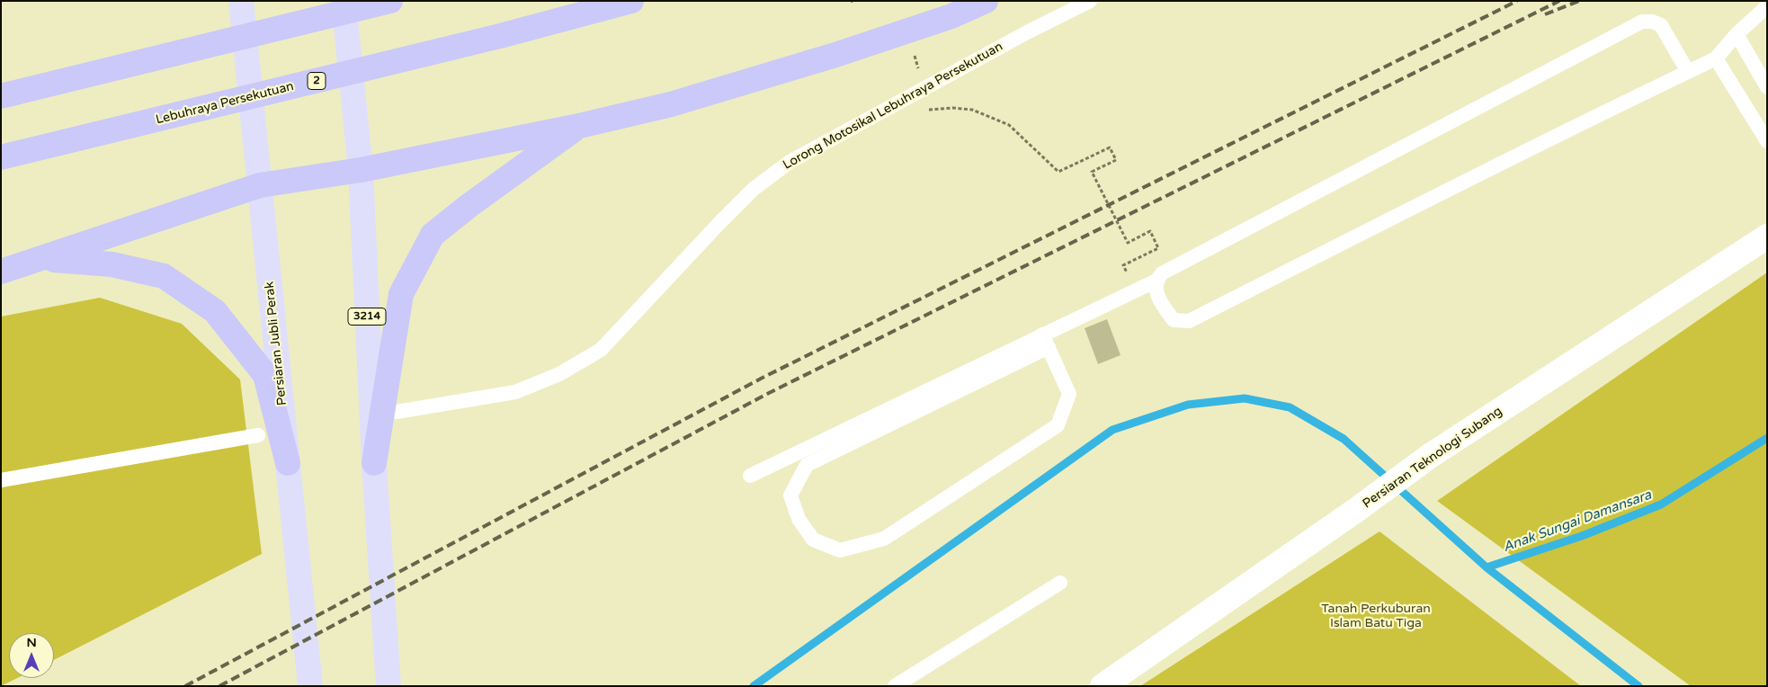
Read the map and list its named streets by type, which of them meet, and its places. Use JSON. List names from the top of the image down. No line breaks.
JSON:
{"streets":{"highway":["2","Lebuhraya Persekutuan"],"main road":["3214","Persiaran Jubli Perak"],"street":["Persiaran Teknologi Subang"],"lane":["Lorong Motosikal Lebuhraya Persekutuan"]},"water":["Anak Sungai Damansara"],"parks":["Tanah Perkuburan Islam Batu Tiga"],"north":"top"}
